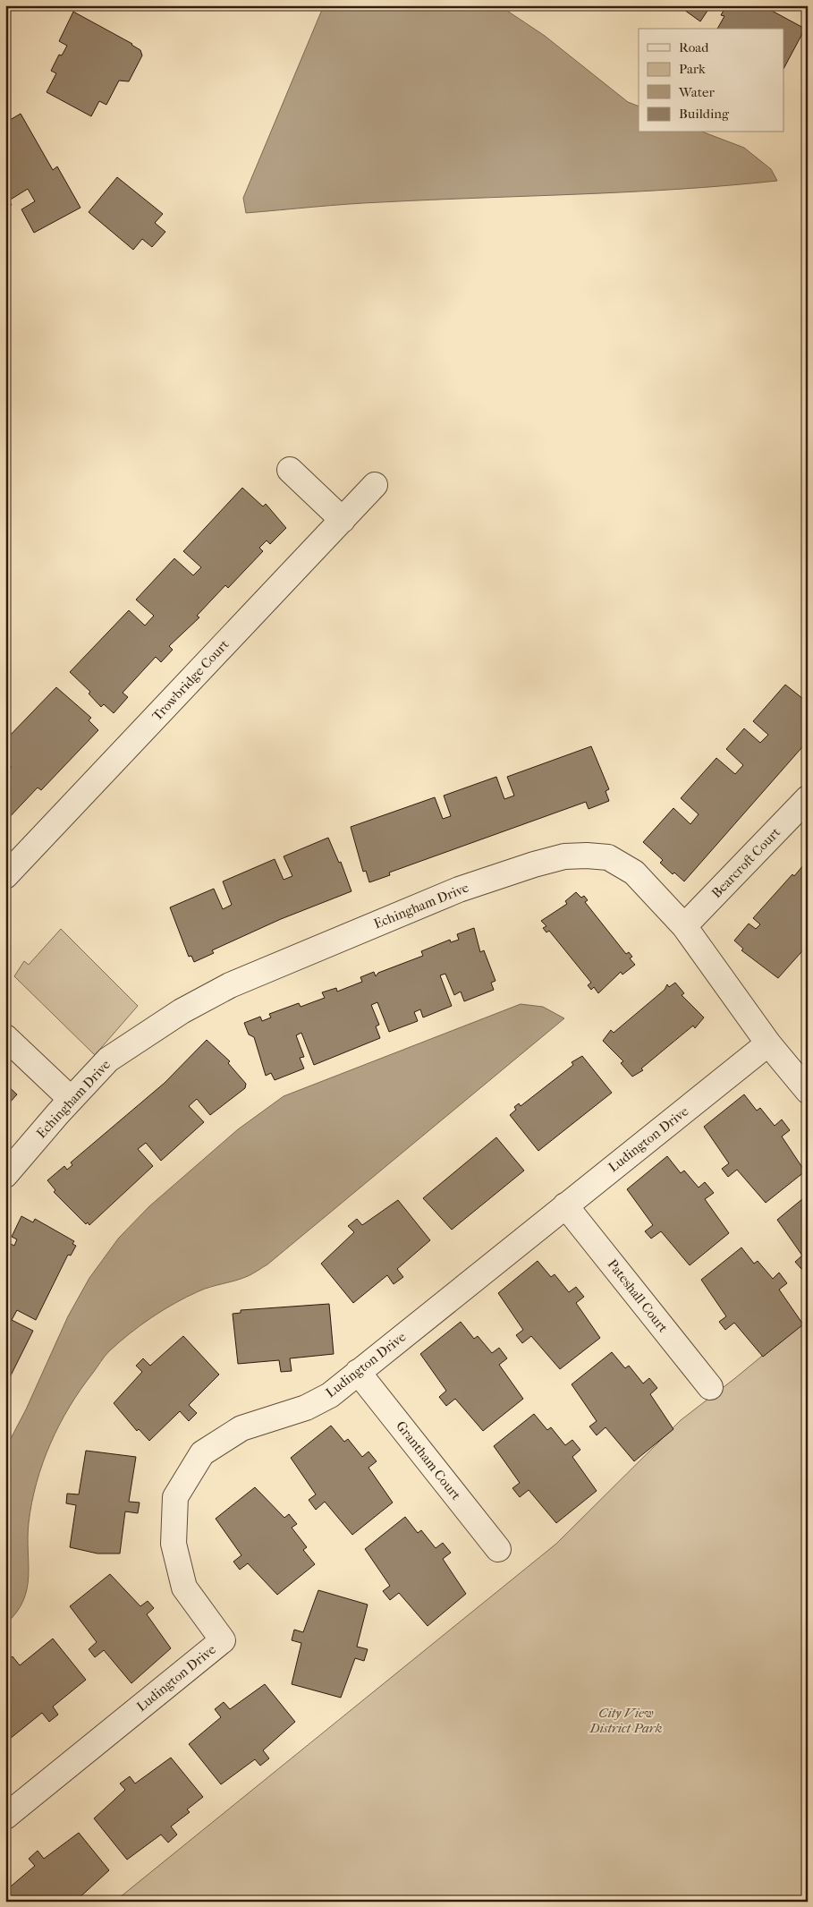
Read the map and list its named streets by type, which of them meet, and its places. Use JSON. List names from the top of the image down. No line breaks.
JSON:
{"streets":{"street":["Trowbridge Court","Bearcroft Court","Echingham Drive","Ludington Drive","Pateshall Court","Grantham Court"]},"crossings":[["Bearcroft Court","Echingham Drive"],["Echingham Drive","Ludington Drive"],["Ludington Drive","Pateshall Court"],["Ludington Drive","Grantham Court"]],"parks":["City View District Park"],"legend":["Road","Park","Water","Building"]}
